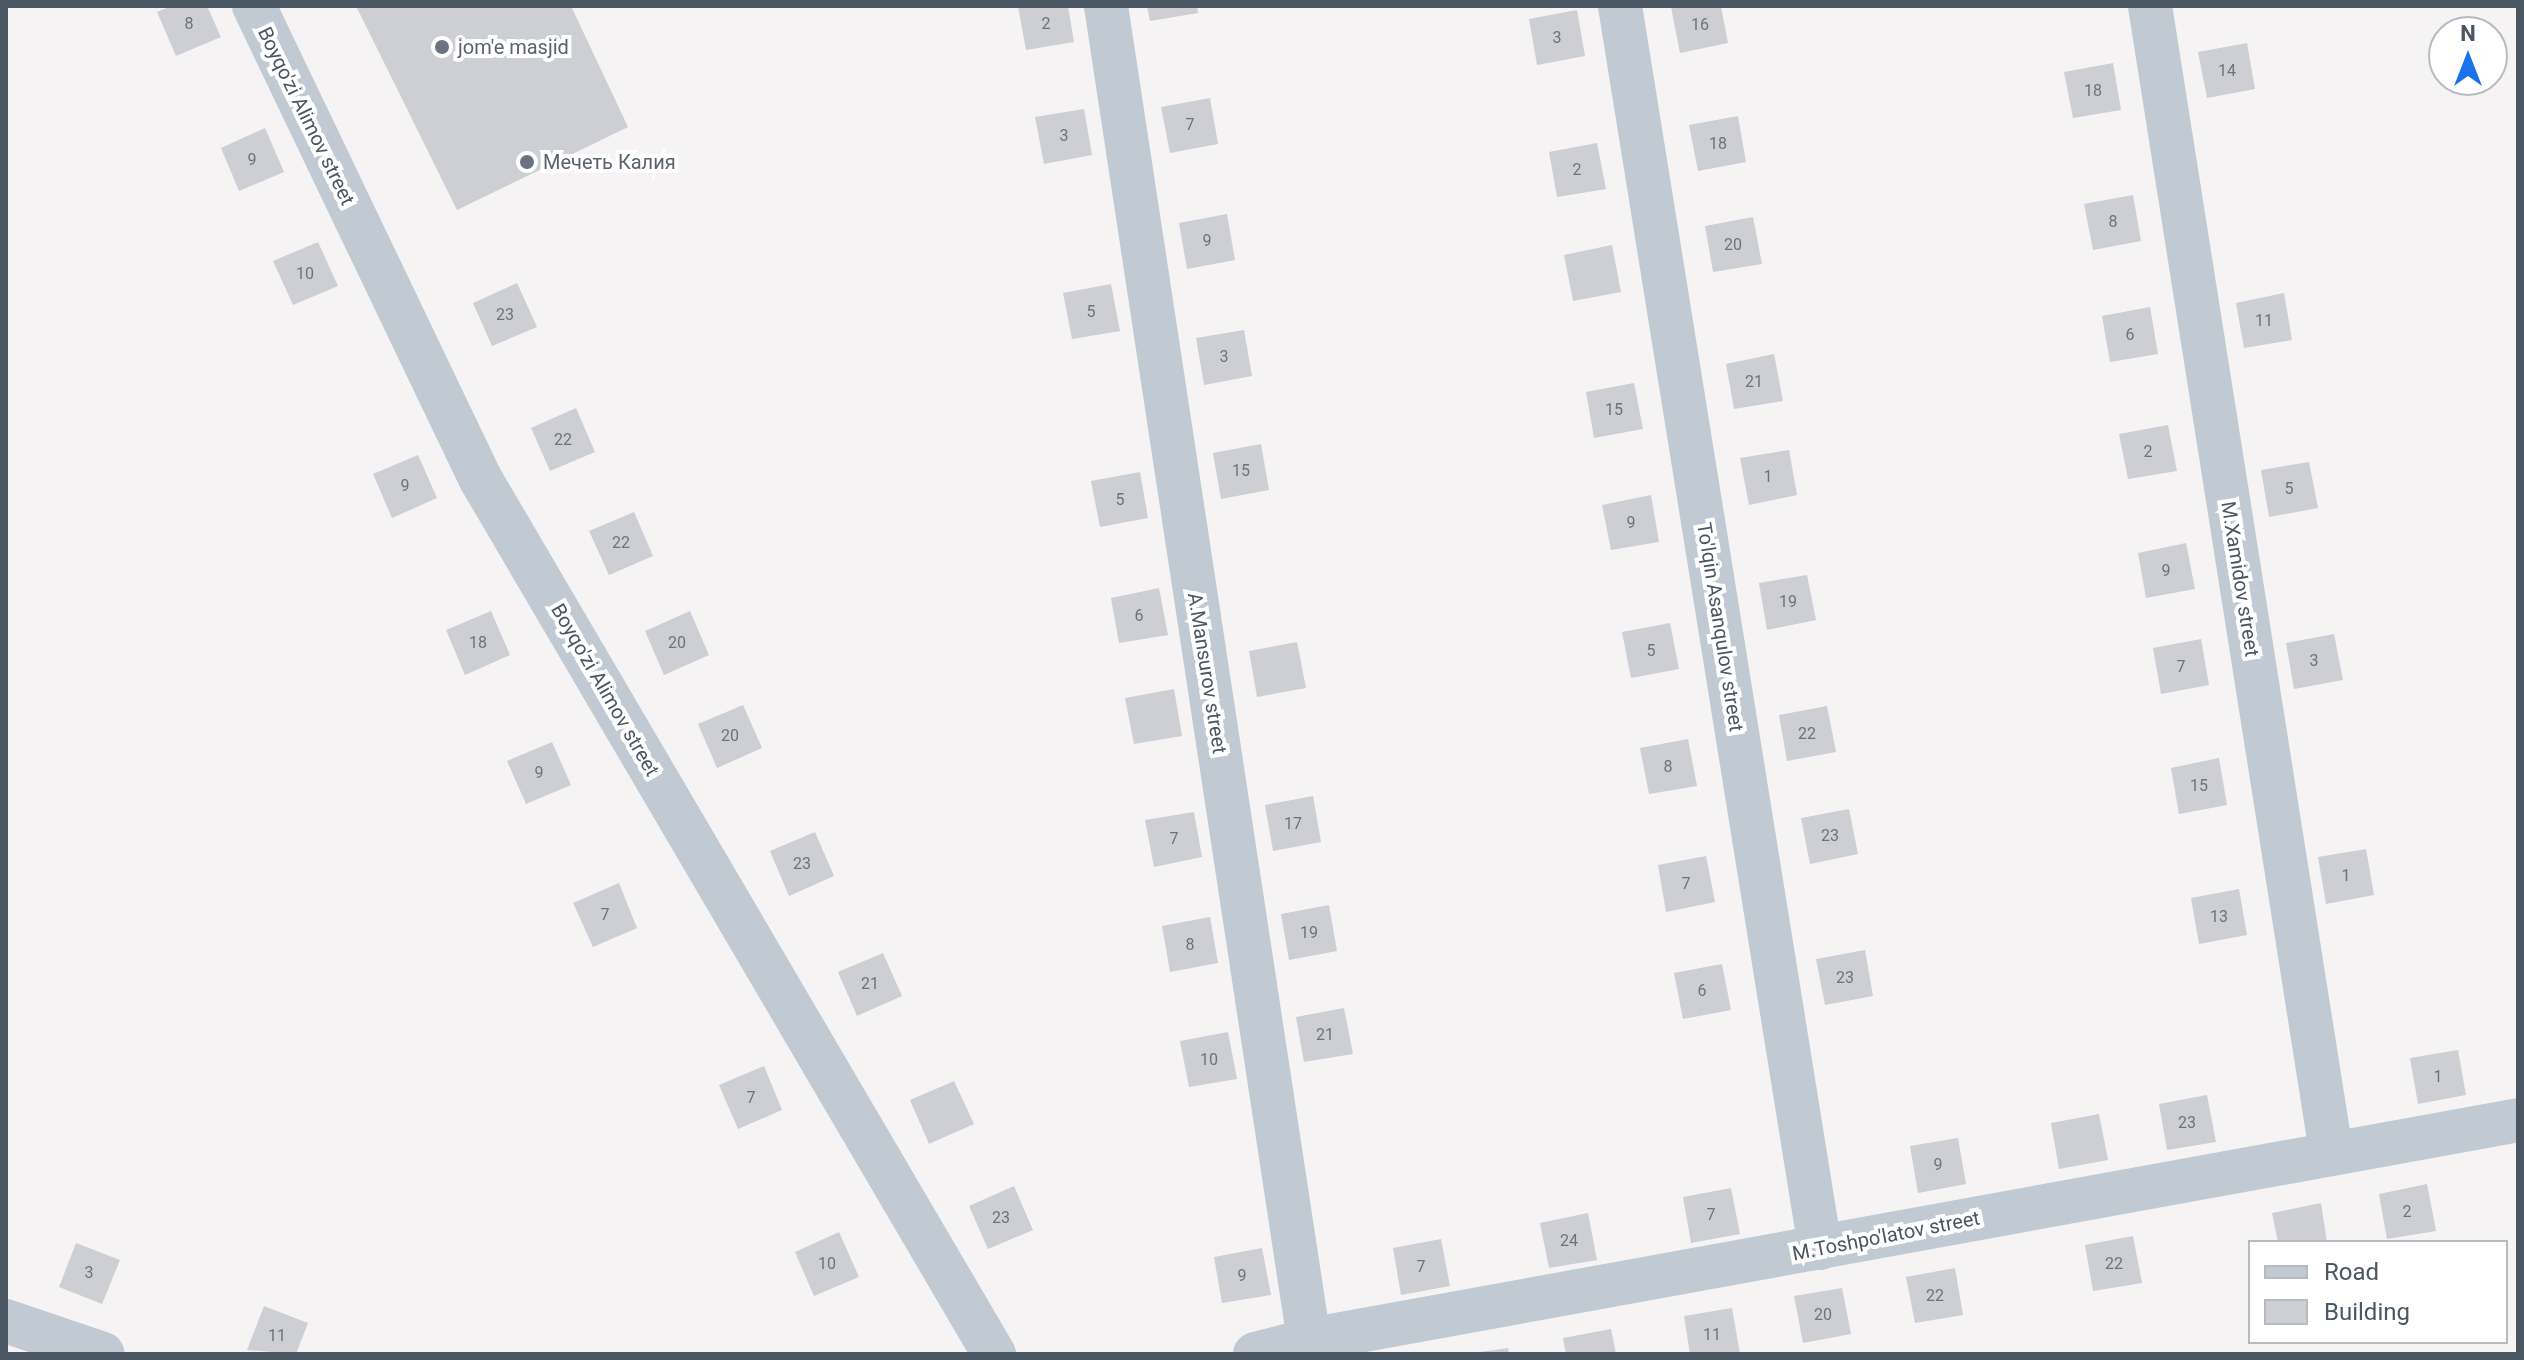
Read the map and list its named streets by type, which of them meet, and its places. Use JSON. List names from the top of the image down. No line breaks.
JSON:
{"streets":{"street":["Boyqo'zi Alimov street","M.Xamidov street","To'lqin Asanqulov street","A.Mansurov street","М.Toshpo'latov street"]},"crossings":[["M.Xamidov street","М.Toshpo'latov street"],["To'lqin Asanqulov street","М.Toshpo'latov street"],["A.Mansurov street","М.Toshpo'latov street"]],"places":["jom'e masjid","Мечеть Калия"],"house_numbers":["8","2","16","3","14","18","7","3","18","9","2","8","9","20","10","5","23","11","6","3","21","15","22","2","15","1","9","5","5","9","22","9","19","6","18","20","5","3","7","22","20","8","9","15","17","23","7","23","1","7","7","13","19","8","23","21","6","21","10","1","7","23","9","2","7","23","24","10","22","7","3","9","22","20","11","11"],"legend":["Road","Building"],"north":"top"}
